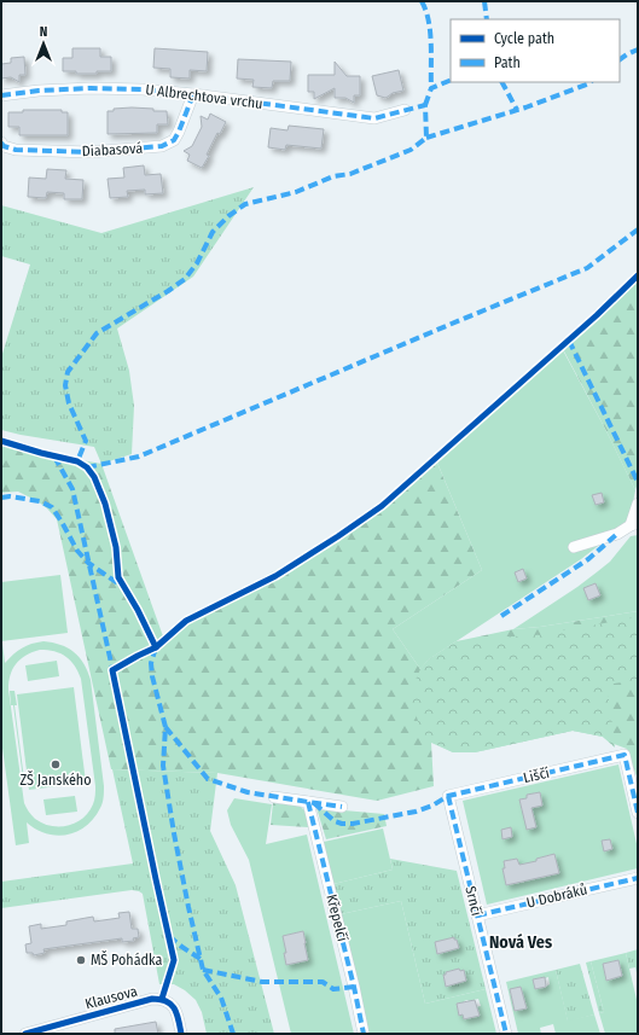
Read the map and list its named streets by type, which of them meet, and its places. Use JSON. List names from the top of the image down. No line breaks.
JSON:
{"streets":{"street":["U Albrechtova vrchu","Diabasová","Liščí","U Dobráků","Srnčí","Křepelčí","Klausova"]},"crossings":[["U Albrechtova vrchu","Diabasová"],["Liščí","Srnčí"],["U Dobráků","Srnčí"]],"districts":["Nová Ves"],"places":["ZŠ Janského","MŠ Pohádka"],"legend":["Cycle path","Path"],"north":"top"}
